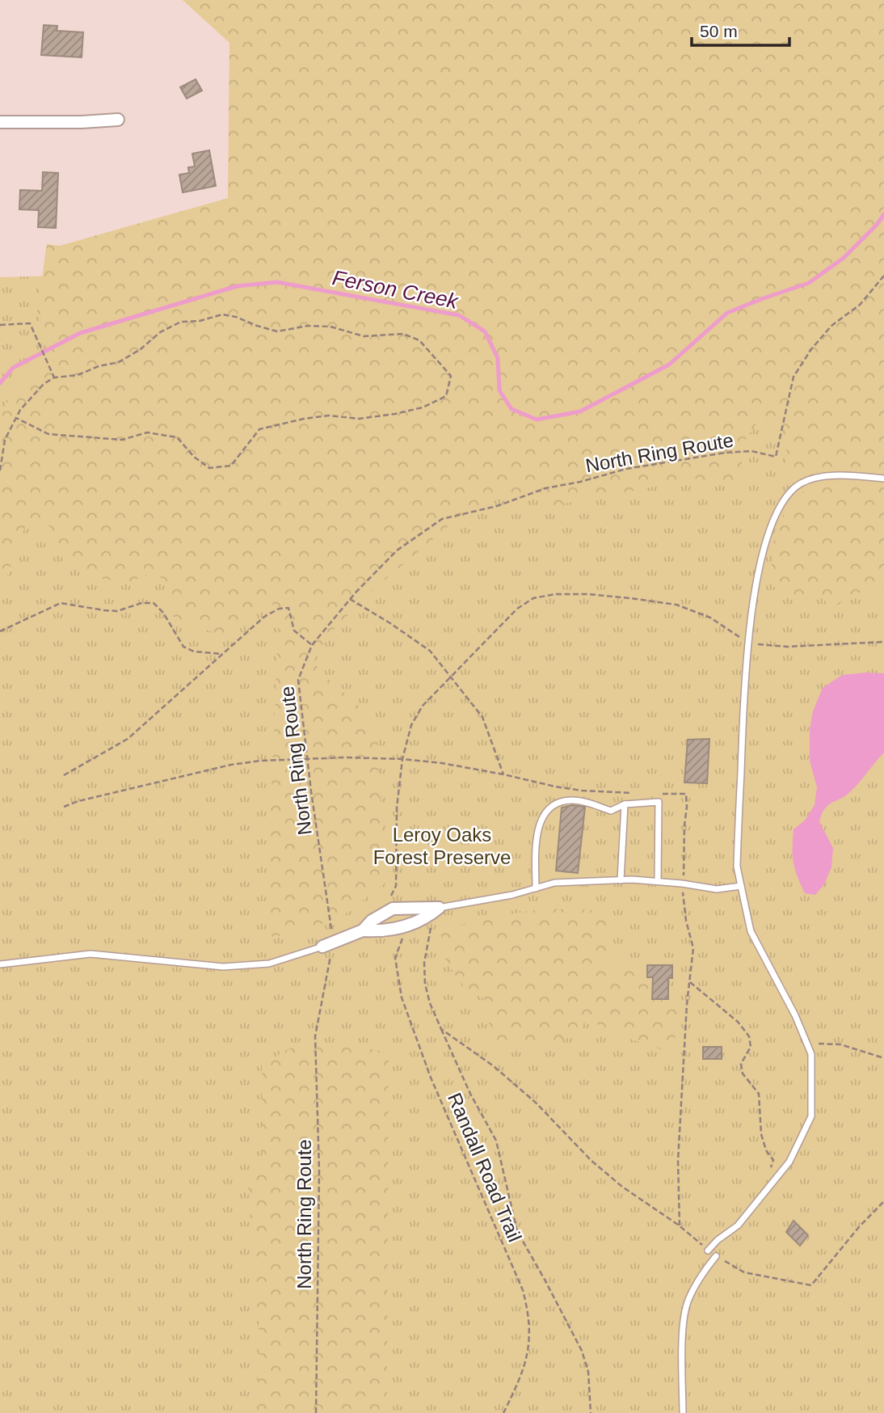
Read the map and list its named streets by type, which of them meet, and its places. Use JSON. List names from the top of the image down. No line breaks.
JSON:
{"streets":{"path":["North Ring Route","Randall Road Trail"]},"water":["Ferson Creek"],"parks":["Leroy Oaks Forest Preserve"],"scale_bar":"50 m"}
